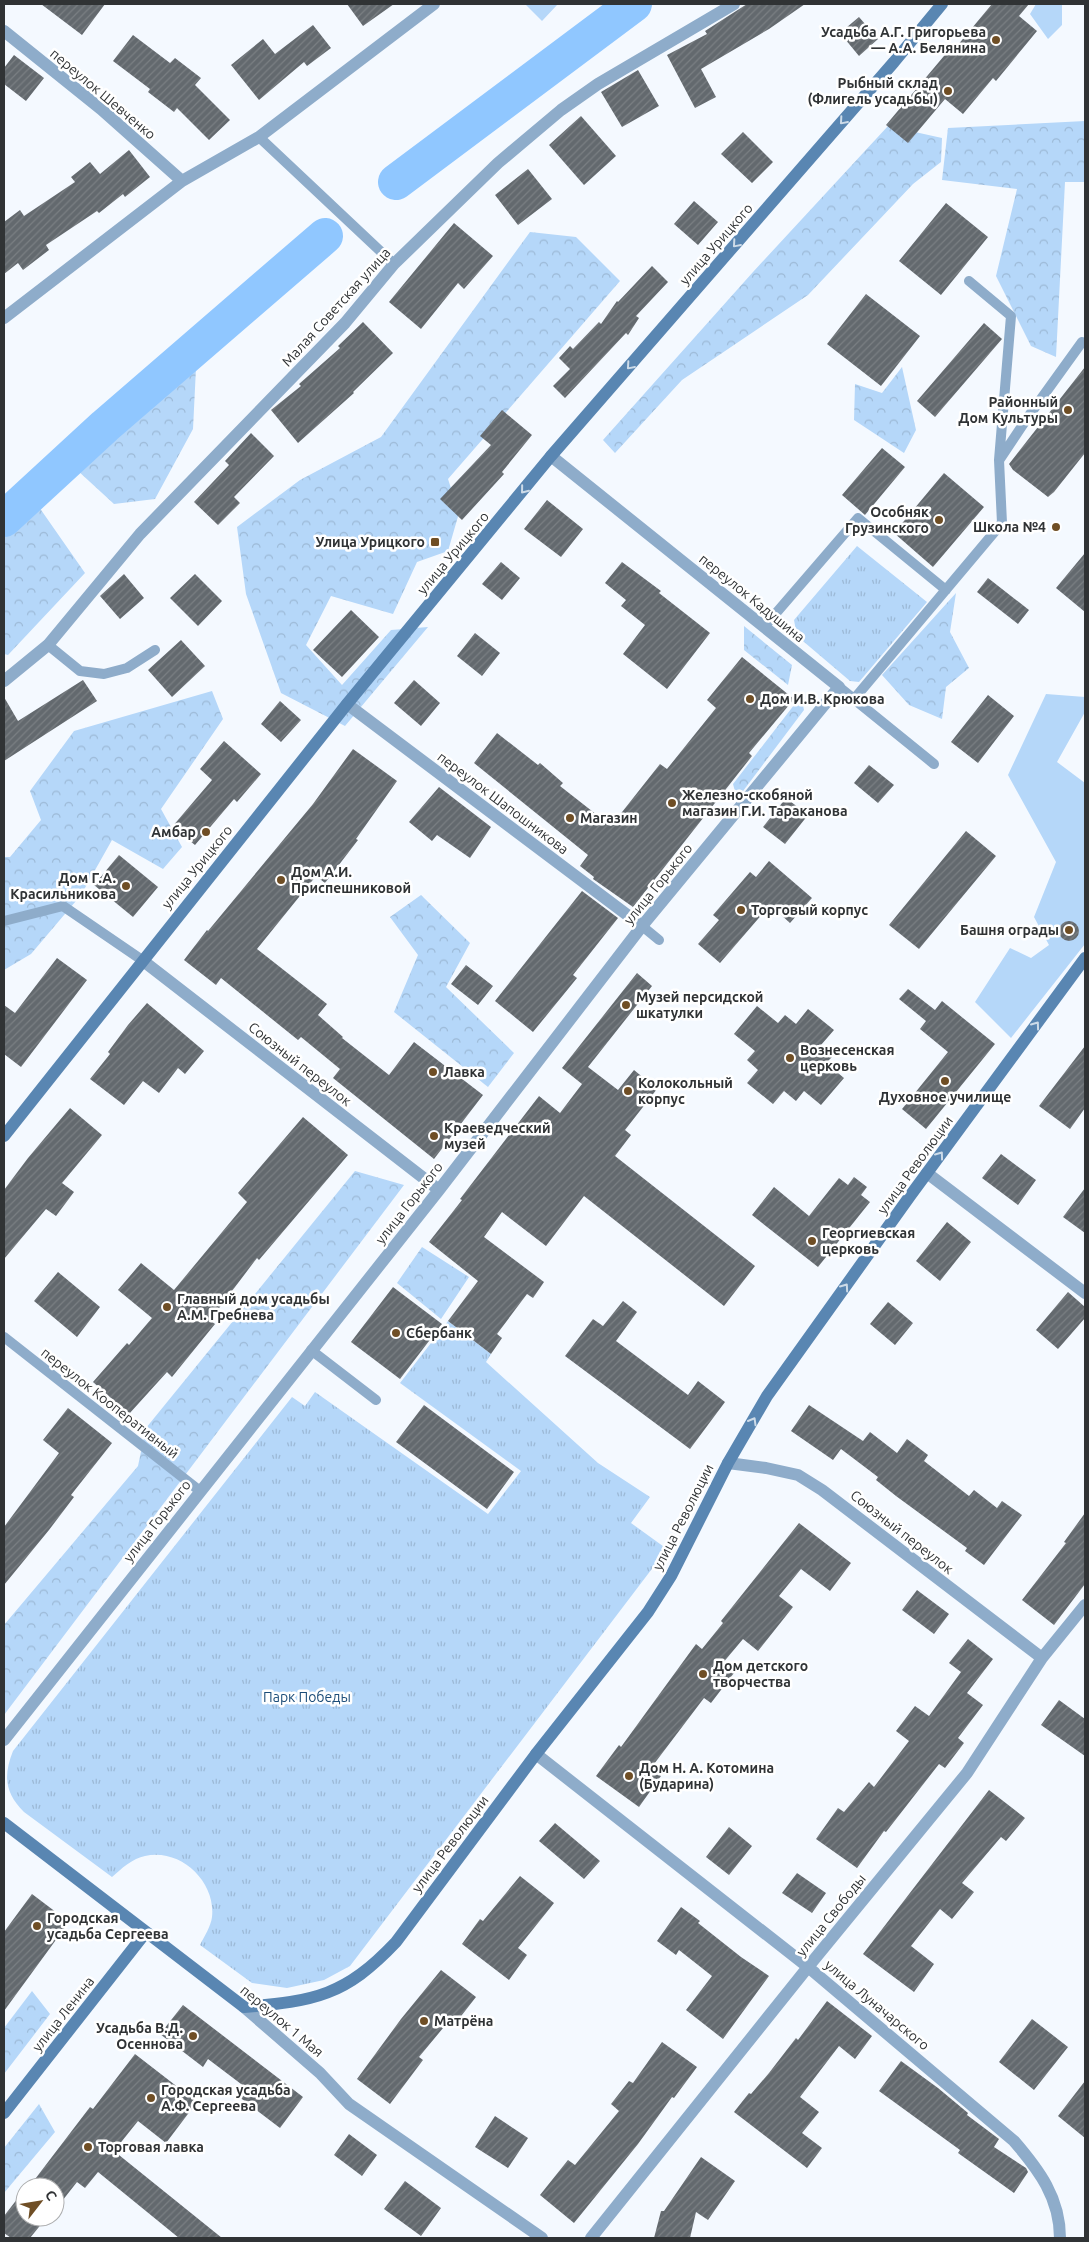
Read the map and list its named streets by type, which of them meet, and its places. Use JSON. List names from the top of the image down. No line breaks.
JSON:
{"streets":{"main road":["улица Урицкого","улица Революции","улица Ленина","переулок 1 Мая"],"street":["переулок Шевченко","Малая Советская улица","переулок Кадушина","переулок Шапошникова","улица Горького","Союзный переулок","улица Свободы","улица Луначарского"],"lane":["переулок Кооперативный"]},"crossings":[["улица Урицкого","переулок Кадушина"],["улица Урицкого","переулок Шапошникова"],["улица Урицкого","Союзный переулок"],["переулок Кадушина","улица Горького"],["переулок Шапошникова","улица Горького"],["улица Горького","Союзный переулок"],["улица Горького","переулок Кооперативный"],["Союзный переулок","улица Революции"],["Союзный переулок","улица Свободы"],["улица Революции","улица Луначарского"],["улица Революции","переулок 1 Мая"],["улица Свободы","улица Луначарского"],["улица Ленина","переулок 1 Мая"]],"one_way":["улица Урицкого","улица Революции"],"parks":["Парк Победы"],"places":{"other":["Усадьба А.Г. Григорьева — А.А. Белянина","Рыбный склад (Флигель усадьбы)","Районный Дом Культуры","Особняк Грузинского","Школа №4","Дом И.В. Крюкова","Железно-скобяной магазин Г.И. Тараканова","Магазин","Амбар","Дом А.И. Приспешниковой","Дом Г.А. Красильникова","Торговый корпус","Башня ограды","Музей персидской шкатулки","Вознесенская церковь","Лавка","Духовное училище","Колокольный корпус","Краеведческий музей","Георгиевская церковь","Главный дом усадьбы А.М. Гребнева","Сбербанк","Дом детского творчества","Дом Н. А. Котомина (Бударина)","Городская усадьба Сергеева","Матрёна","Усадьба В.Д. Осеннова","Городская усадьба А.Ф. Сергеева","Торговая лавка"],"transit":["Улица Урицкого"]},"north":"top right"}
